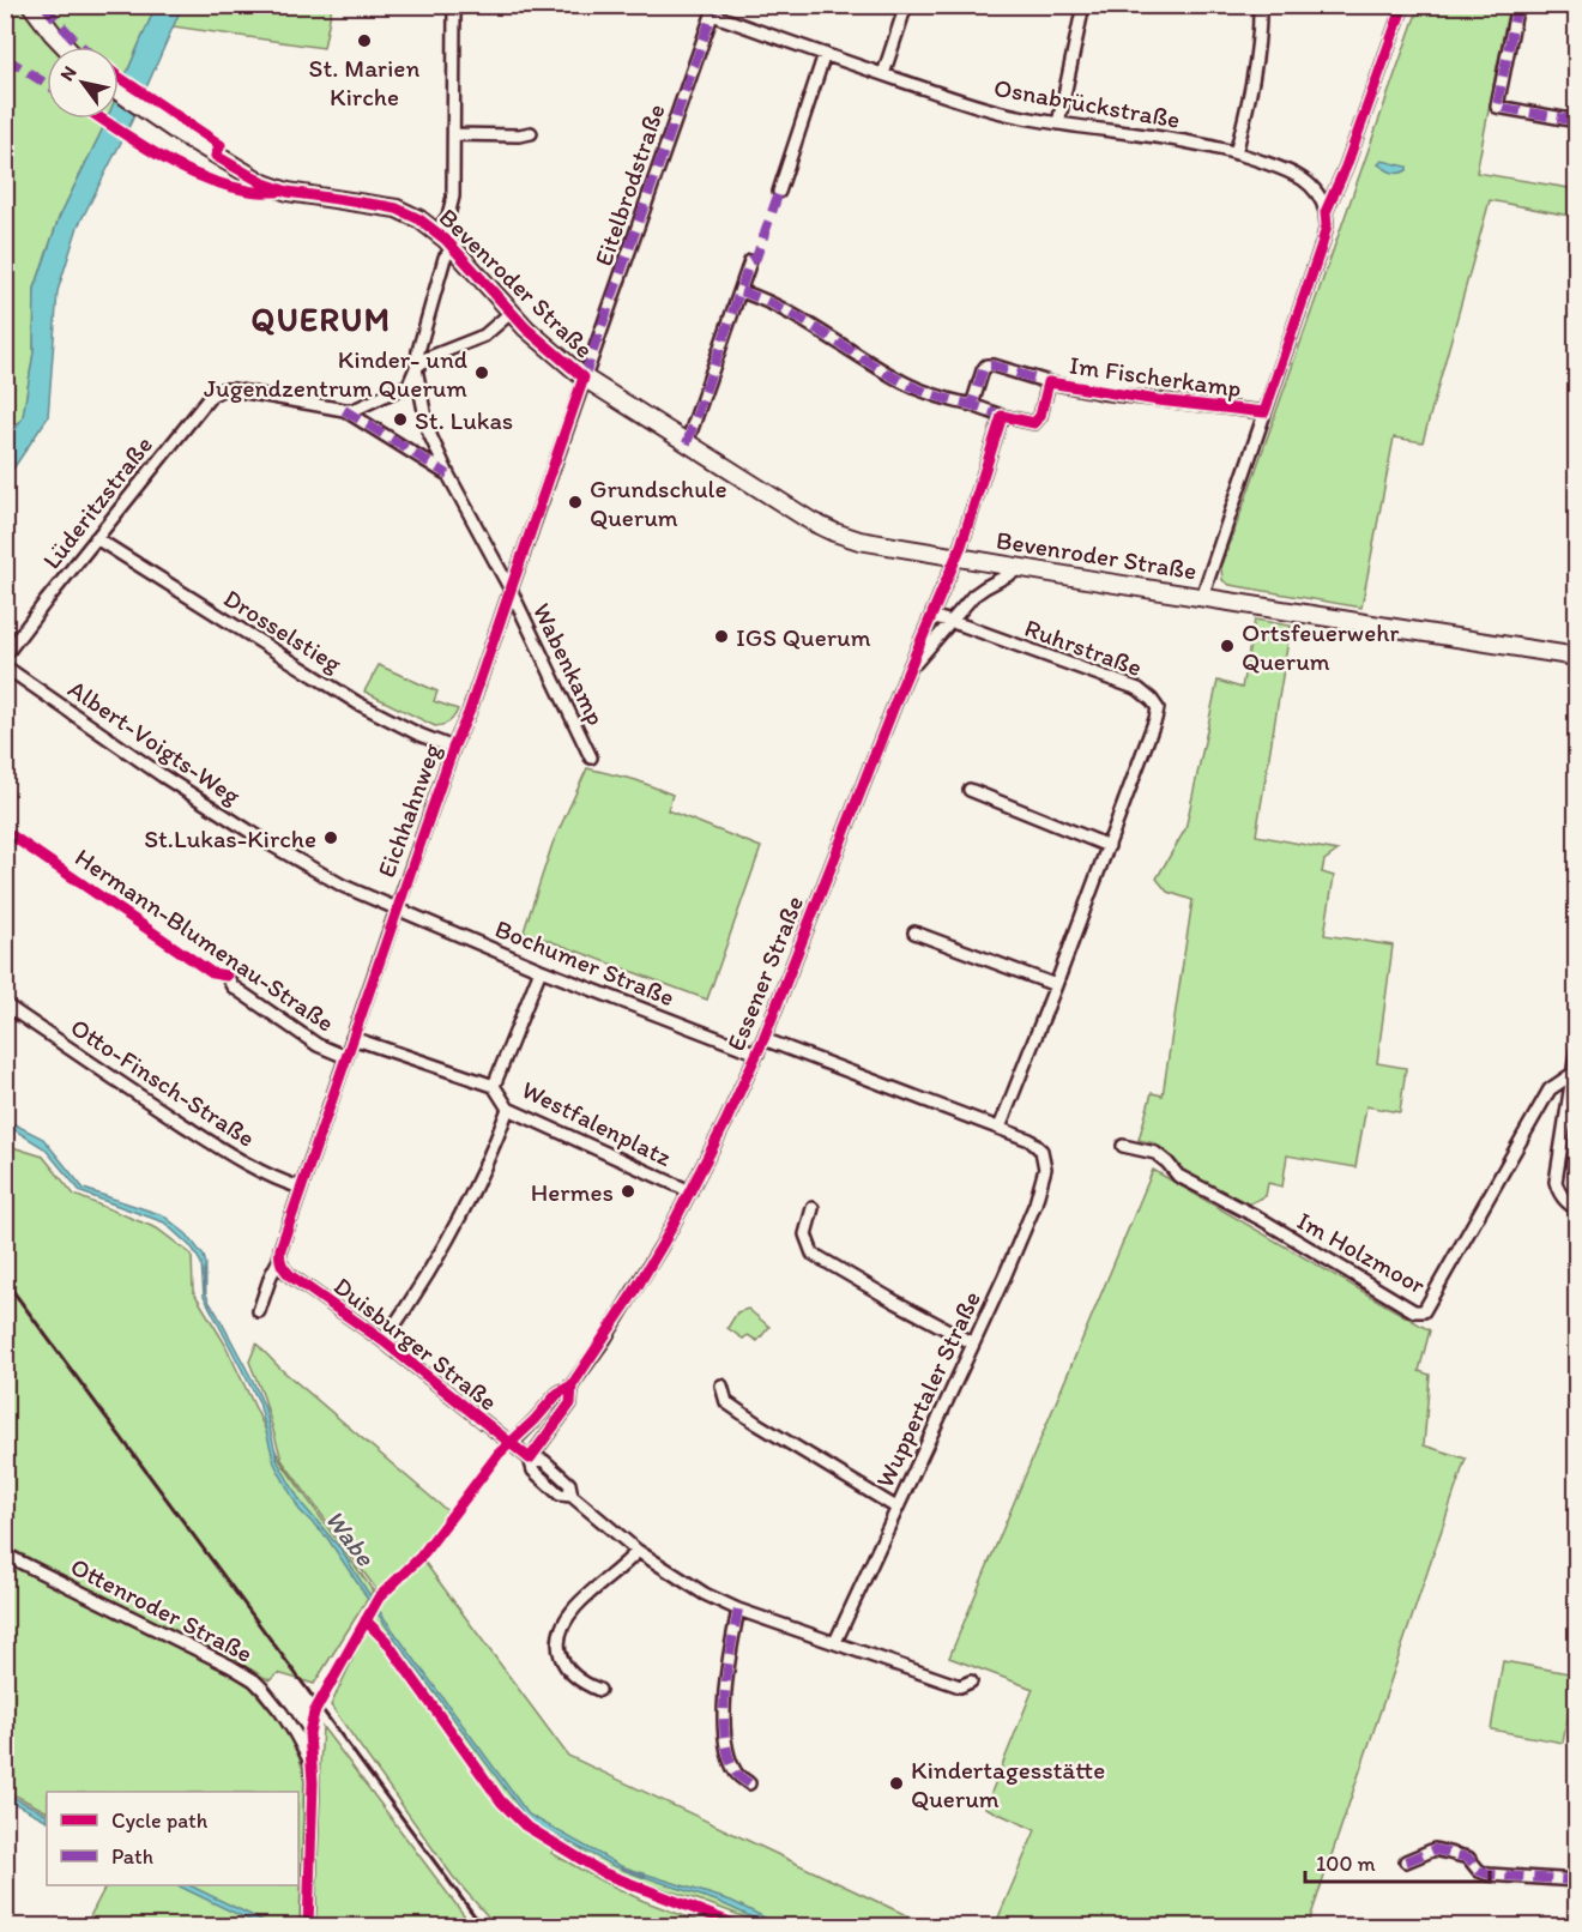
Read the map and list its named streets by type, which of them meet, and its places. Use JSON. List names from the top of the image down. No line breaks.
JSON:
{"streets":{"main road":["Bevenroder Straße"],"street":["Osnabrückstraße","Eitelbrodstraße","Im Fischerkamp","Lüderitzstraße","Drosselstieg","Ruhrstraße","Wabenkamp","Albert-Voigts-Weg","Eichhahnweg","Hermann-Blumenau-Straße","Bochumer Straße","Essener Straße","Otto-Finsch-Straße","Westfalenplatz","Im Holzmoor","Duisburger Straße","Wuppertaler Straße","Ottenroder Straße"]},"crossings":[["Osnabrückstraße","Eitelbrodstraße"],["Eitelbrodstraße","Bevenroder Straße"],["Eitelbrodstraße","Eichhahnweg"],["Bevenroder Straße","Eichhahnweg"],["Bevenroder Straße","Essener Straße"],["Lüderitzstraße","Drosselstieg"],["Drosselstieg","Eichhahnweg"],["Ruhrstraße","Essener Straße"],["Ruhrstraße","Wuppertaler Straße"],["Wabenkamp","Eichhahnweg"],["Albert-Voigts-Weg","Eichhahnweg"],["Albert-Voigts-Weg","Bochumer Straße"],["Eichhahnweg","Hermann-Blumenau-Straße"],["Eichhahnweg","Bochumer Straße"],["Eichhahnweg","Otto-Finsch-Straße"],["Eichhahnweg","Westfalenplatz"],["Eichhahnweg","Duisburger Straße"],["Bochumer Straße","Essener Straße"],["Bochumer Straße","Westfalenplatz"],["Essener Straße","Westfalenplatz"],["Essener Straße","Duisburger Straße"],["Duisburger Straße","Wuppertaler Straße"]],"districts":["QUERUM"],"water":["Wabe"],"places":["St. Marien Kirche","Kinder- und Jugendzentrum Querum","St. Lukas","Grundschule Querum","IGS Querum","Ortsfeuerwehr Querum","St.Lukas-Kirche","Hermes","Kindertagesstätte Querum"],"legend":["Cycle path","Path"],"scale_bar":"100 m","north":"top left"}
